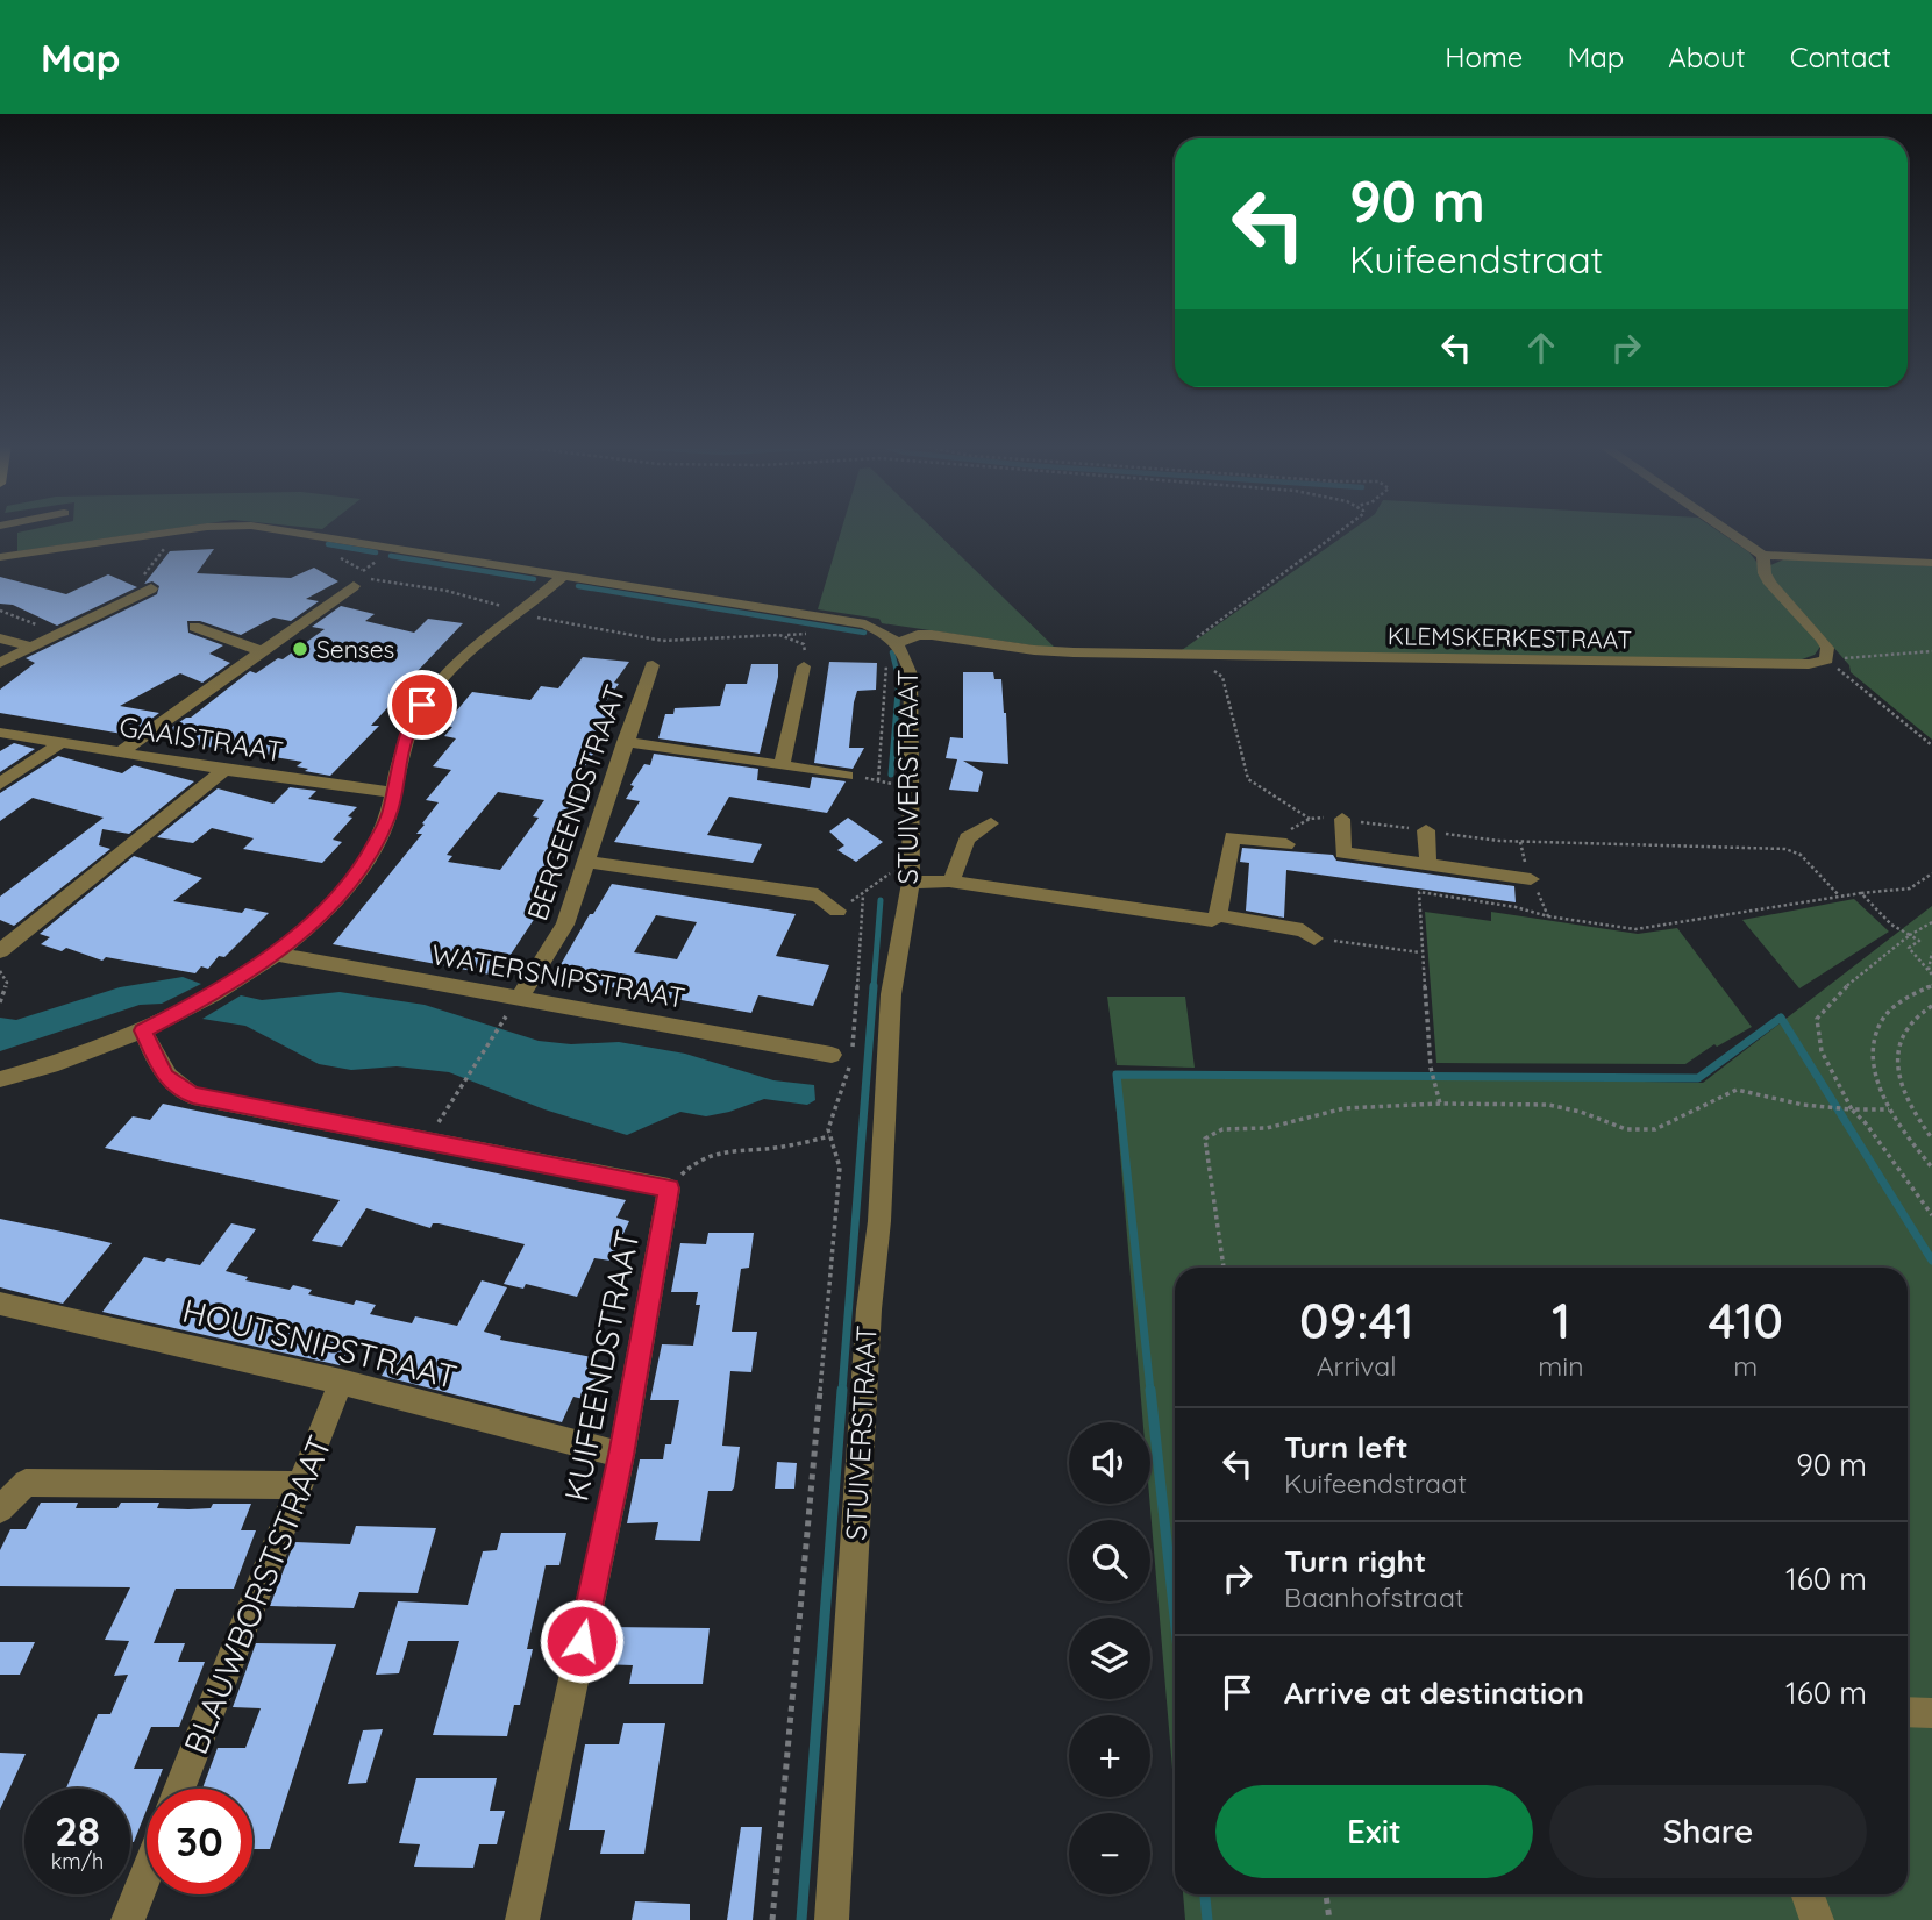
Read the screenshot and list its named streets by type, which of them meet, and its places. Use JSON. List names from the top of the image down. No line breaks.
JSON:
{"streets":{"street":["KLEMSKERKESTRAAT","GAAISTRAAT","STUIVERSTRAAT","BERGEENDSTRAAT","WATERSNIPSTRAAT","HOUTSNIPSTRAAT","KUIFEENDSTRAAT","BLAUWBORSTSTRAAT"]},"crossings":[["KLEMSKERKESTRAAT","STUIVERSTRAAT"],["BERGEENDSTRAAT","WATERSNIPSTRAAT"],["HOUTSNIPSTRAAT","KUIFEENDSTRAAT"],["HOUTSNIPSTRAAT","BLAUWBORSTSTRAAT"]],"places":["Senses"],"page":{"header":"Map","nav":["Home","Map","About","Contact"],"turn":["90 m","Kuifeendstraat"],"eta":["09:41","Arrival","1","min","410","m"],"list":[{"name":"Turn left","note":"Kuifeendstraat","value":"90 m"},{"name":"Turn right","note":"Baanhofstraat","value":"160 m"},{"name":"Arrive at destination","value":"160 m"}],"map_buttons":["+","−"],"buttons":["Exit","Share"],"speed":"28 km/h","limit":"30"}}
